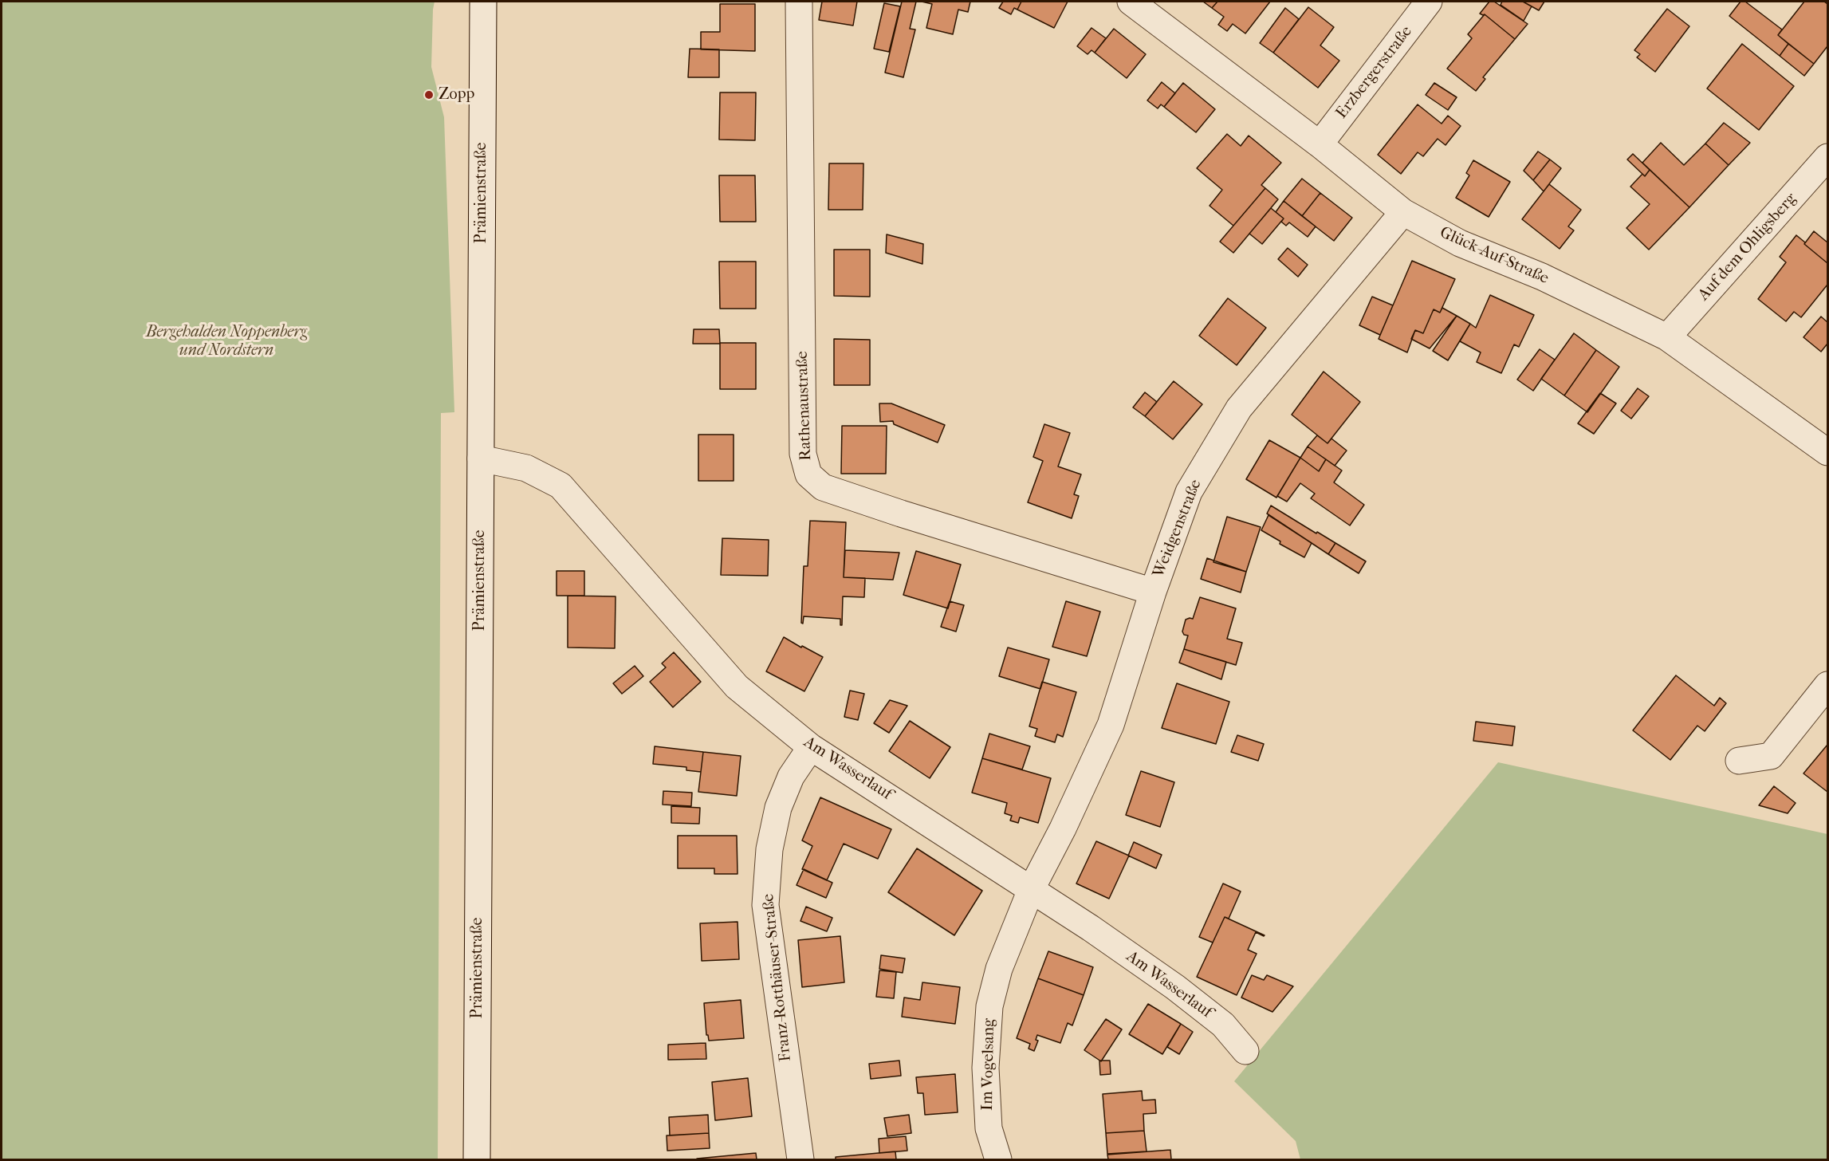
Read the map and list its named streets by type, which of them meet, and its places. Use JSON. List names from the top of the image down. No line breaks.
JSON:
{"streets":{"street":["Erzbergerstraße","Prämienstraße","Auf dem Ohligsberg","Glück-Auf-Straße","Rathenaustraße","Weidgenstraße","Am Wasserlauf","Franz-Rotthäuser-Straße","Im Vogelsang"]},"crossings":[["Erzbergerstraße","Glück-Auf-Straße"],["Prämienstraße","Am Wasserlauf"],["Auf dem Ohligsberg","Glück-Auf-Straße"],["Glück-Auf-Straße","Weidgenstraße"],["Rathenaustraße","Weidgenstraße"],["Weidgenstraße","Am Wasserlauf"],["Weidgenstraße","Im Vogelsang"],["Am Wasserlauf","Franz-Rotthäuser-Straße"],["Am Wasserlauf","Im Vogelsang"]],"parks":["Bergehalden Noppenberg und Nordstern"],"places":["Zopp"]}
